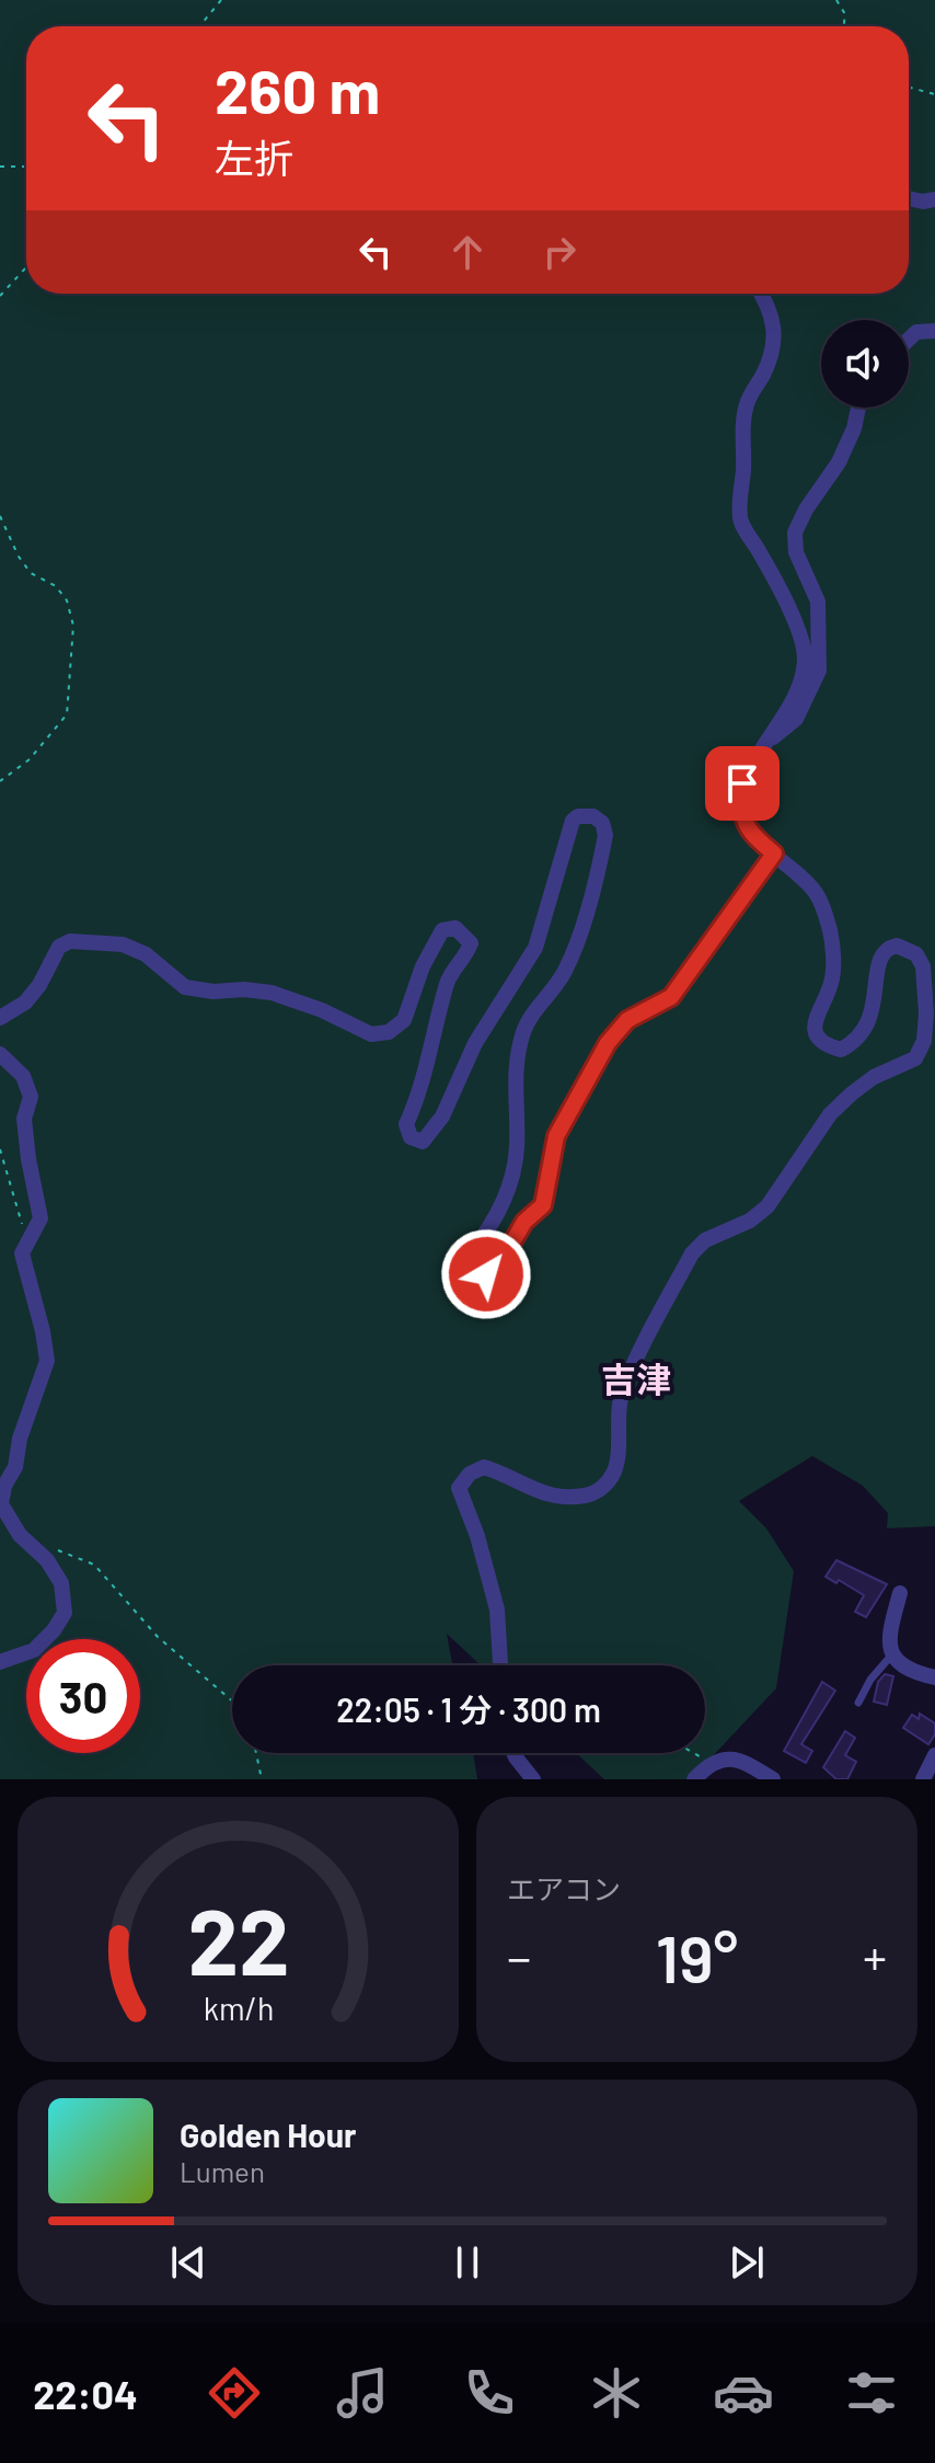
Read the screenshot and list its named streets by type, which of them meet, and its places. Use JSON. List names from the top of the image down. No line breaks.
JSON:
{"districts":["吉津"],"page":{"turn":["260 m","左折"],"limit":"30","trip":"22:05 · 1 分 · 300 m","tile":"エアコン","heat":["−","19°","+"],"song":["Golden Hour","Lumen"],"tabs":"22:04","gauge":["22","km/h"]}}
